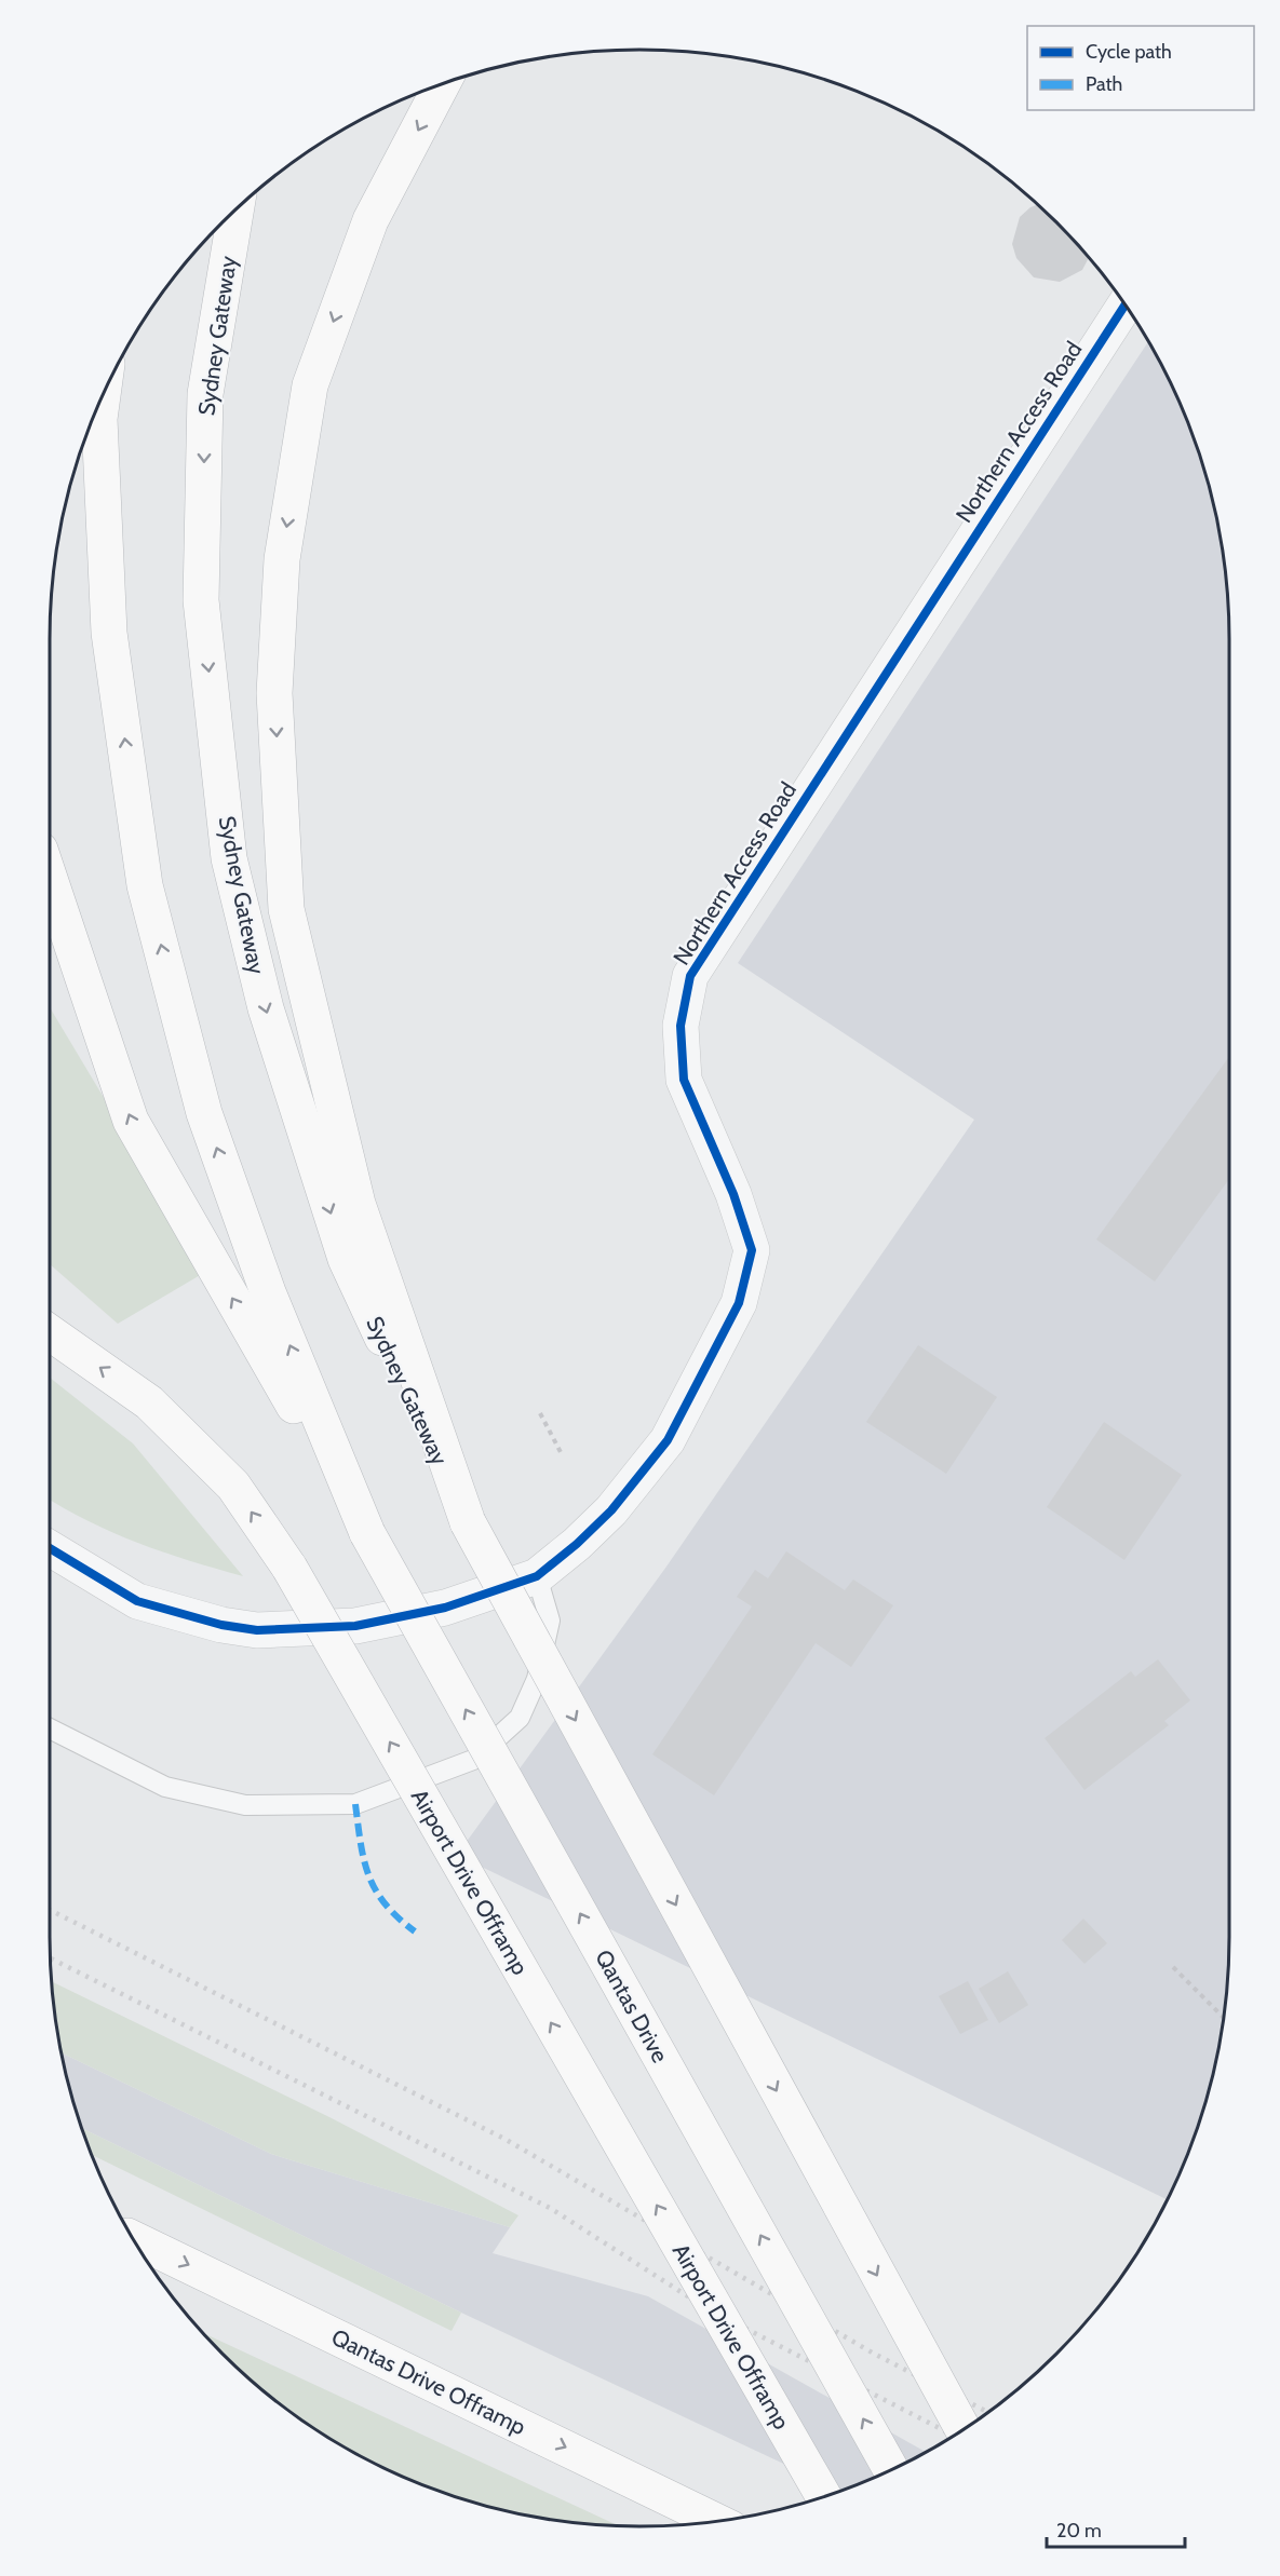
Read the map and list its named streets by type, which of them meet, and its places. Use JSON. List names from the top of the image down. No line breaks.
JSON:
{"streets":{"highway":["Sydney Gateway","Airport Drive Offramp","Qantas Drive","Qantas Drive Offramp"],"street":["Northern Access Road"]},"one_way":["Qantas Drive Offramp"],"legend":["Cycle path","Path"],"scale_bar":"20 m"}
